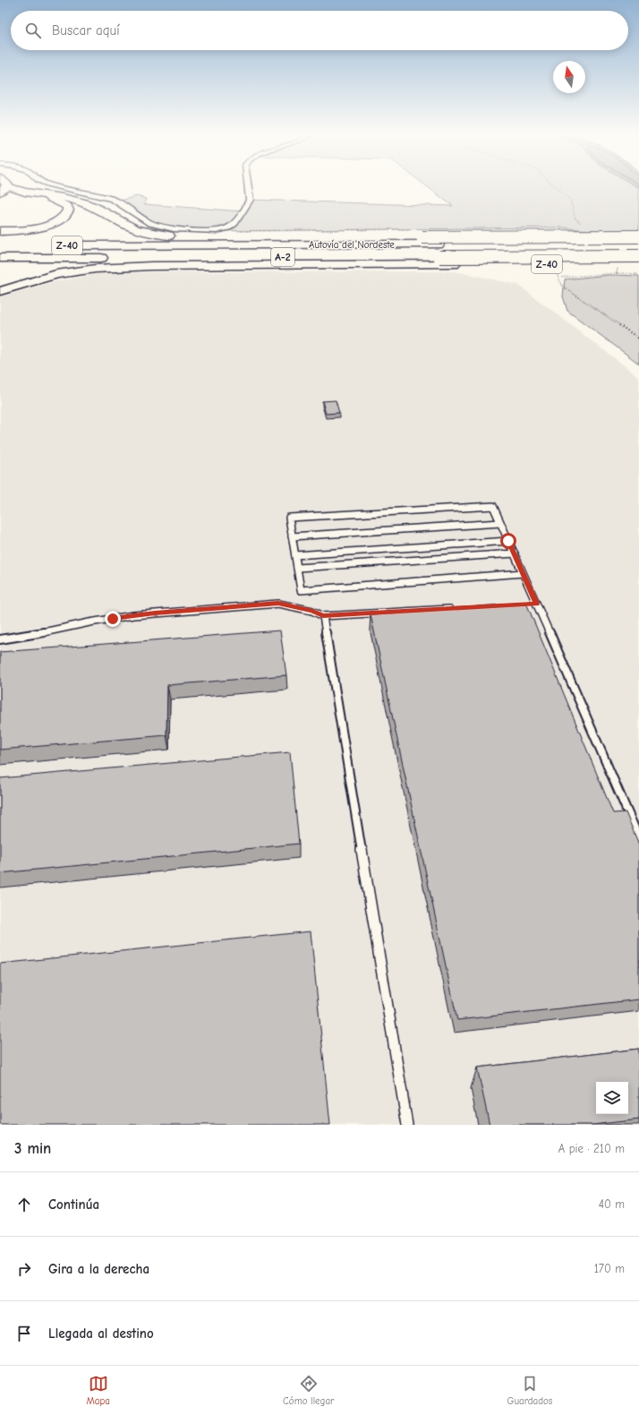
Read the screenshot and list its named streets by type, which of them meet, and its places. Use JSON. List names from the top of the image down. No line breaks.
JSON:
{"streets":{"highway":["Autovía del Nordeste","Z-40","A-2"]},"crossings":[["Autovía del Nordeste","Z-40"]],"north":"top","page":{"search":"Buscar aquí","heading":["3 min","A pie · 210 m"],"list":[["Continúa","40 m"],["Gira a la derecha","170 m"],"Llegada al destino"],"nav":["Mapa","Cómo llegar","Guardados"]}}
